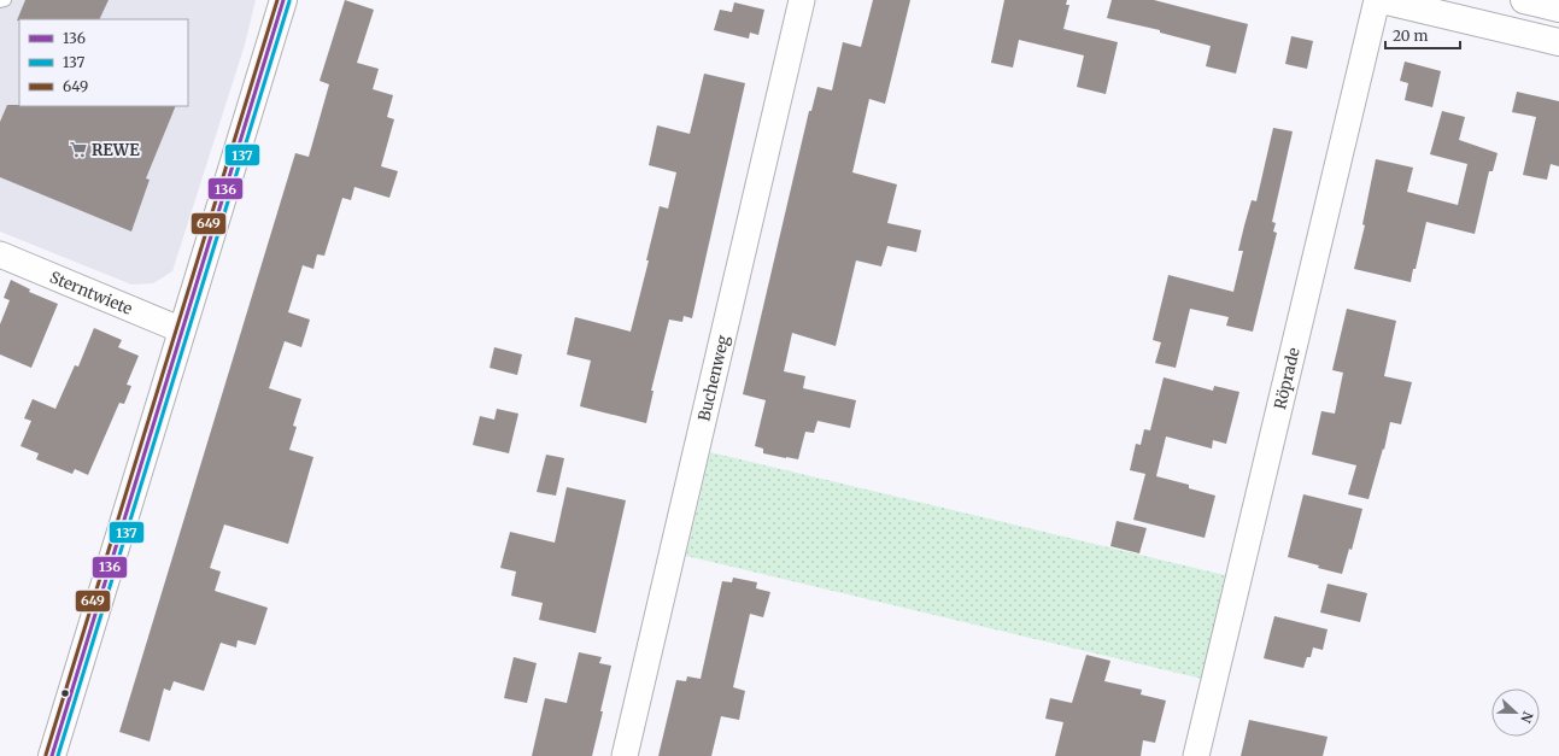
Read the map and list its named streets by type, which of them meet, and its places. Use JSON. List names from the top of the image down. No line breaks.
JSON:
{"streets":{"street":["Sterntwiete","Buchenweg","Röprade"]},"places":{"supermarket":["REWE"]},"lines":["transit line 136","transit line 649","transit line 137"],"legend":["136","137","649"],"scale_bar":"20 m","north":"right"}
